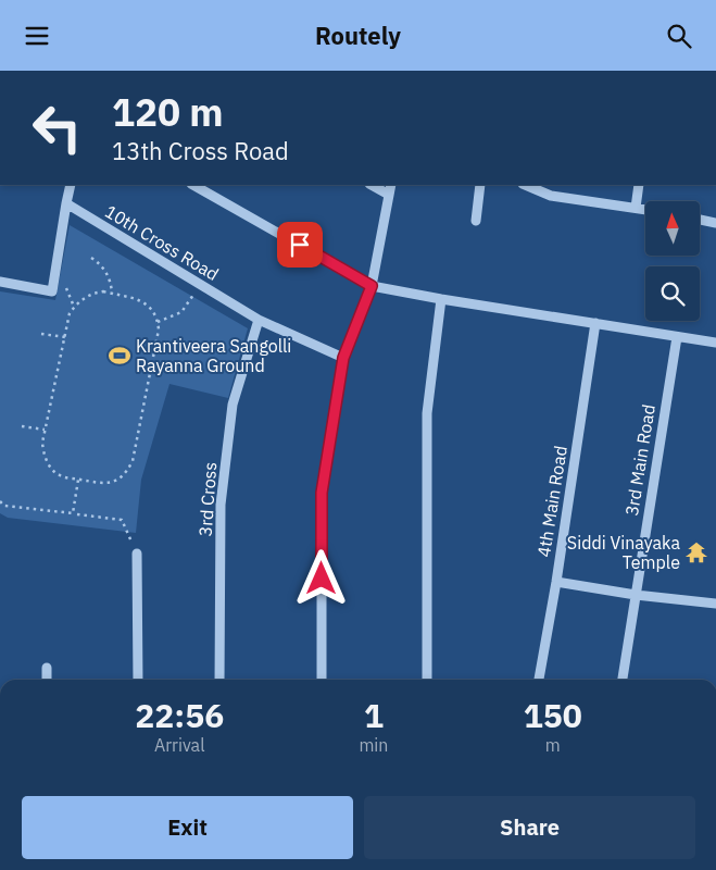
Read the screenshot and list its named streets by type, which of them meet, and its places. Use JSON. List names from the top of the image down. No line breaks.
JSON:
{"streets":{"street":["10th Cross Road","3rd Main Road","3rd Cross","4th Main Road"]},"crossings":[["10th Cross Road","3rd Cross"]],"places":{"sports":["Krantiveera Sangolli Rayanna Ground"],"temple":["Siddi Vinayaka Temple"]},"north":"top","page":{"header":"Routely","turn":["120 m","13th Cross Road"],"eta":["22:56","Arrival","1","min","150","m"],"buttons":["Exit","Share"]}}
